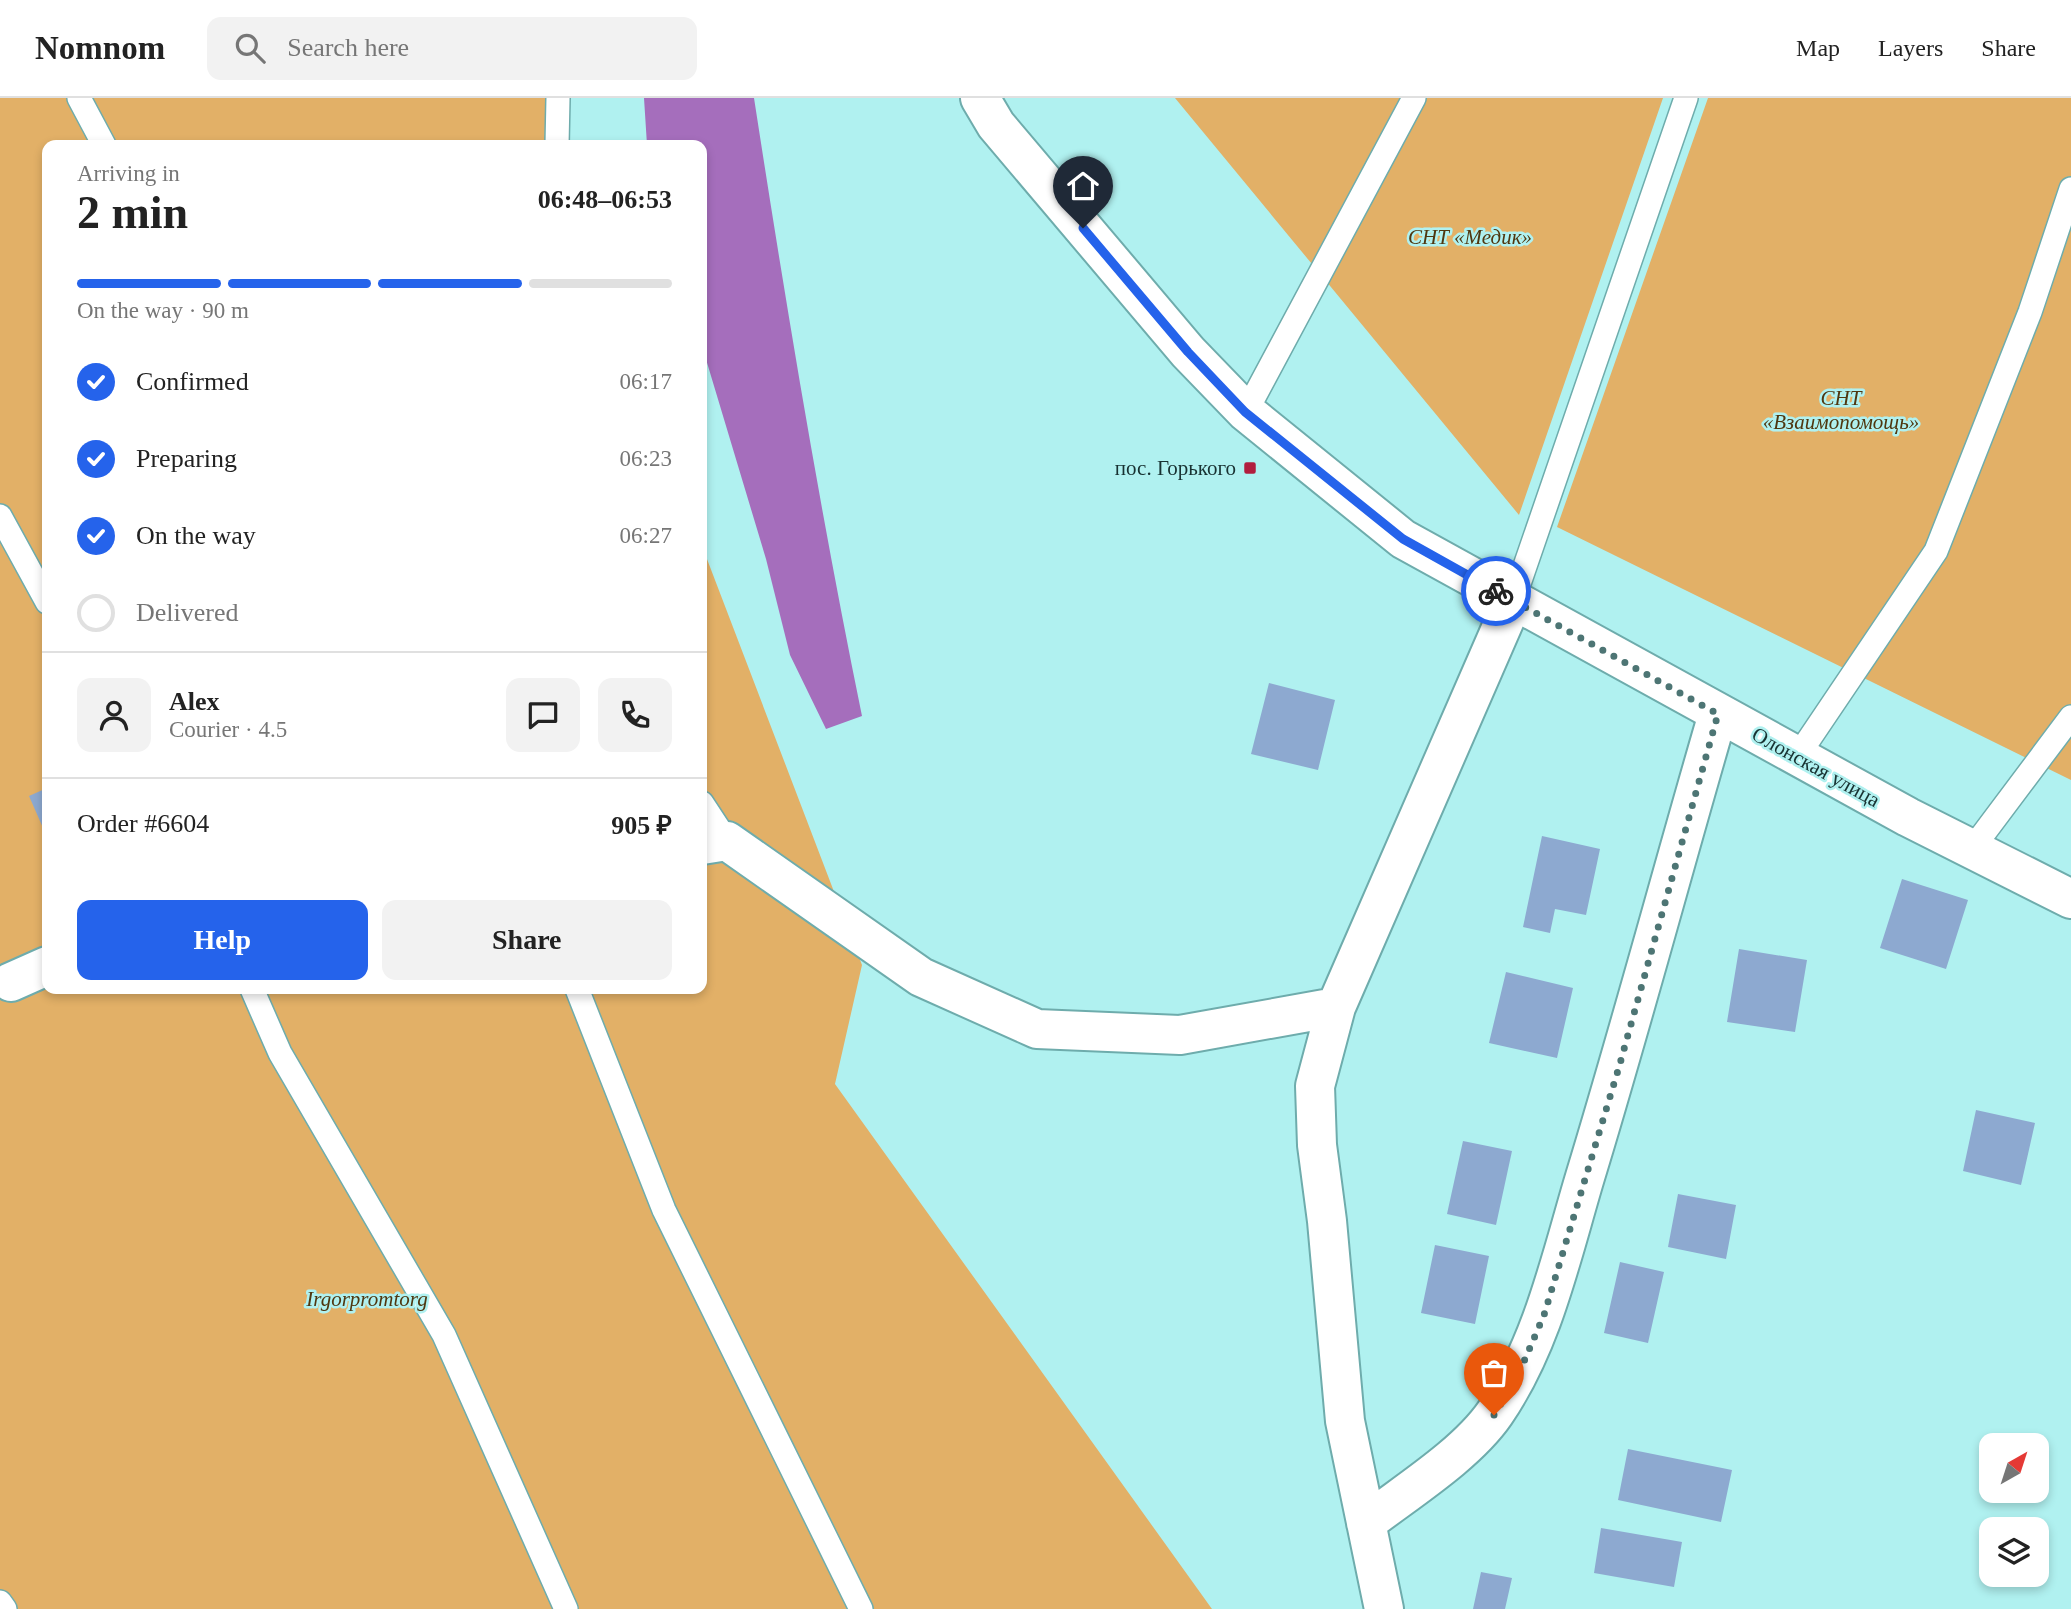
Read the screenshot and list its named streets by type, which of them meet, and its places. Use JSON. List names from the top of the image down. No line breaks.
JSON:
{"streets":{"street":["Олонская улица"]},"parks":["СНТ «Медик»","СНТ «Взаимопомощь»","Irgorpromtorg"],"places":{"transit":["пос. Горького"]},"north":"top right","page":{"header":"Nomnom","search":"Search here","nav":["Map","Layers","Share"],"heading":["2 min","Arriving in","06:48–06:53"],"panel":["Alex","Courier · 4.5","Order #6604","905 ₽"],"bar":"On the way · 90 m","list":[["Confirmed","06:17"],["Preparing","06:23"],["On the way","06:27"],"Delivered"],"buttons":["Help","Share"]}}
